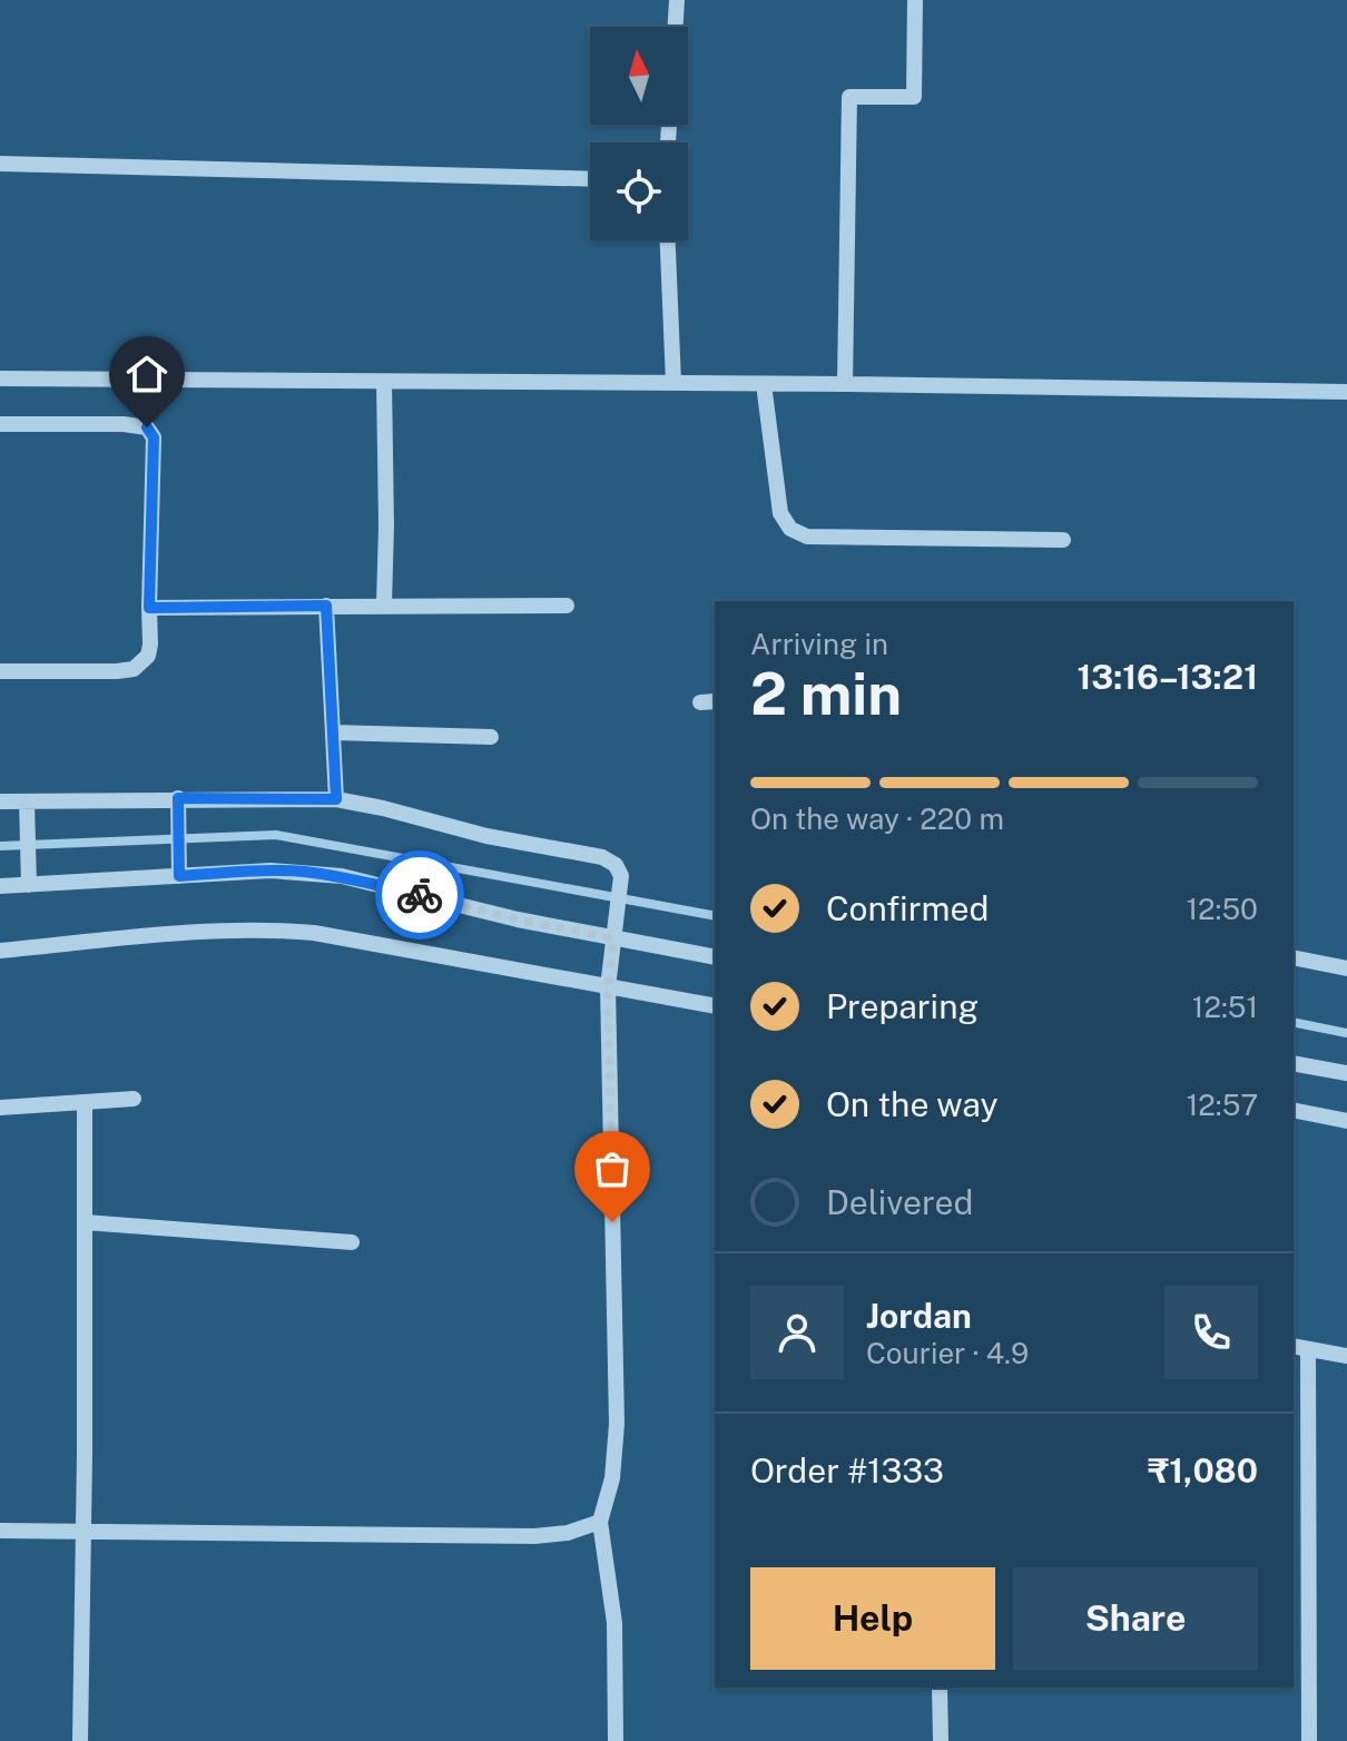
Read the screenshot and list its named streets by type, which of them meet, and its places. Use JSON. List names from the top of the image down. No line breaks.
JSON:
{"north":"top","page":{"heading":["2 min","Arriving in","13:16–13:21"],"panel":["Jordan","Courier · 4.9","Order #1333","₹1,080"],"bar":"On the way · 220 m","list":[["Confirmed","12:50"],["Preparing","12:51"],["On the way","12:57"],"Delivered"],"buttons":["Help","Share"]}}
